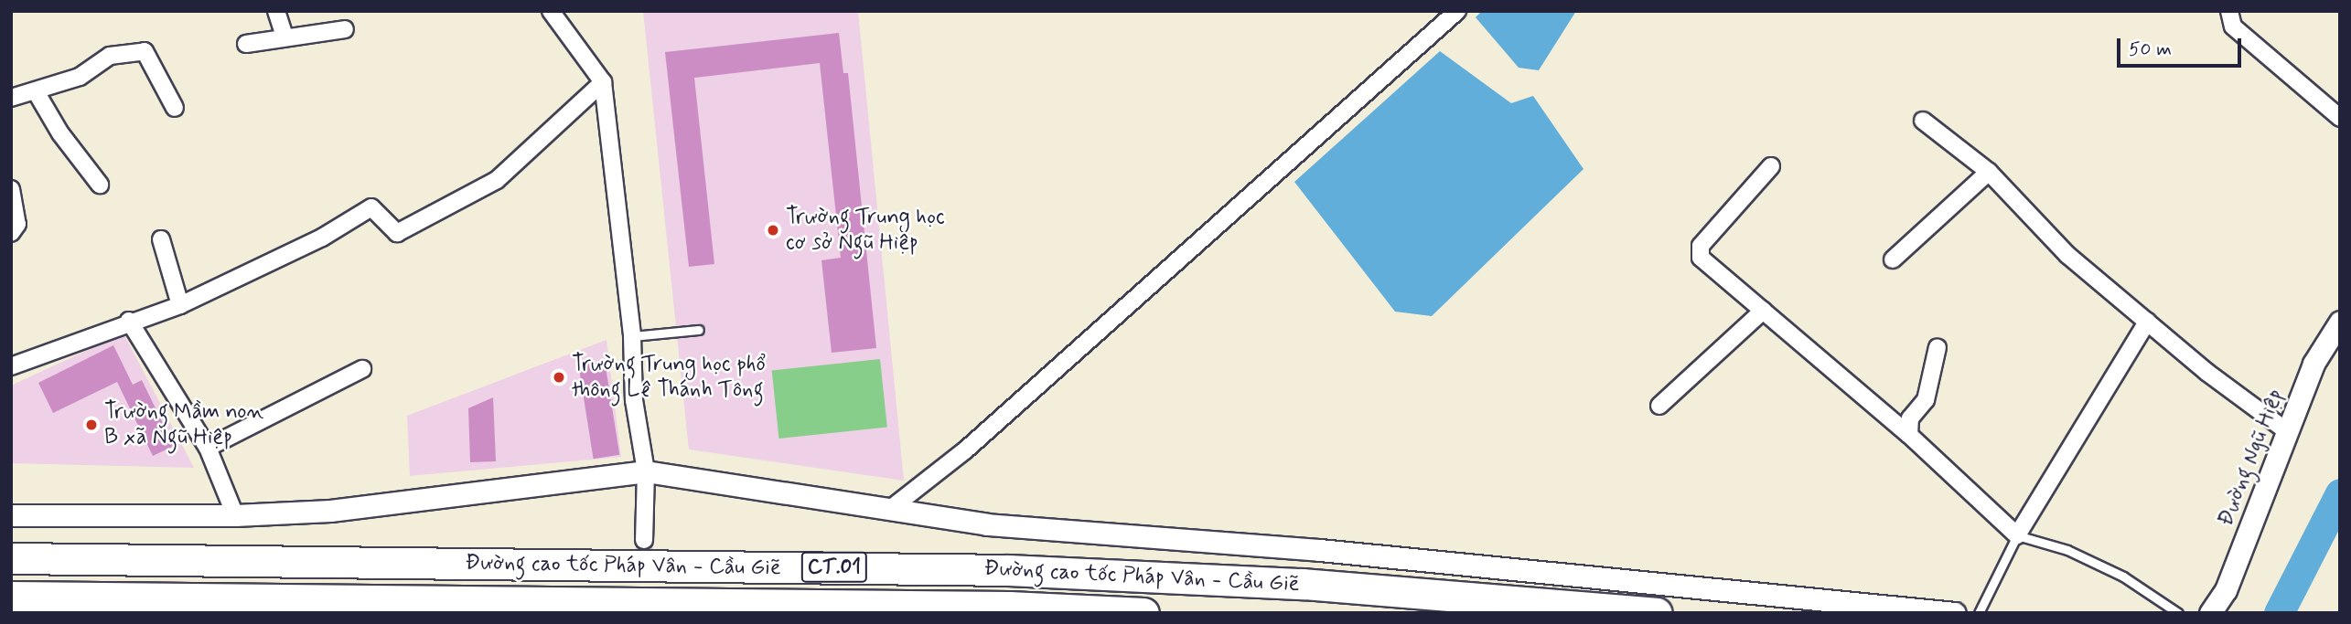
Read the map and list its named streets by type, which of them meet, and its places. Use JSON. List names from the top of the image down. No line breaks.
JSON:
{"streets":{"highway":["Đường cao tốc Pháp Vân - Cầu Giẽ","CT.01"],"street":["Đường Ngũ Hiệp"]},"places":["Trường Trung học cơ sở Ngũ Hiệp","Trường Trung học phổ thông Lê Thánh Tông","Trường Mầm non B xã Ngũ Hiệp"],"scale_bar":"50 m"}
